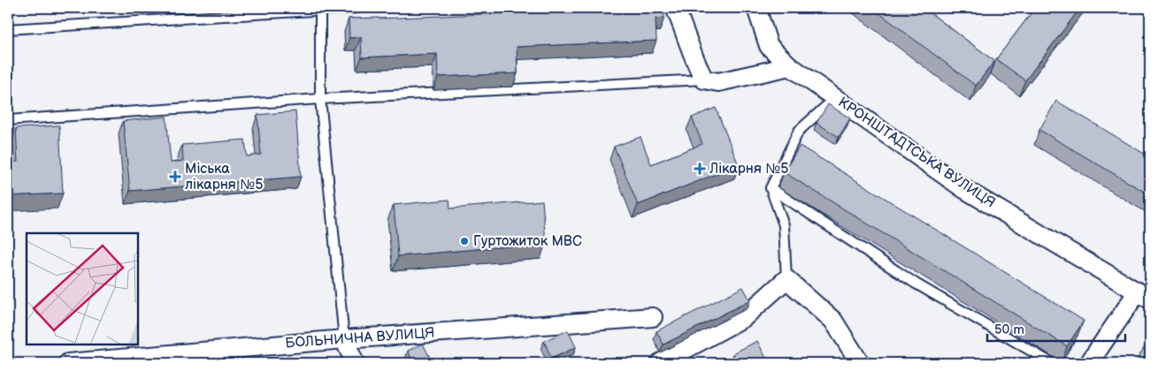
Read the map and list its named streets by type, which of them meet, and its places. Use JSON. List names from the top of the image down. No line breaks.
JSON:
{"streets":{"street":["КРОНШТАДТСЬКА ВУЛИЦЯ","БОЛЬНИЧНА ВУЛИЦЯ"]},"places":{"health":["Лікарня №5","Міська лікарня №5"],"other":["Гуртожиток МВС"]},"scale_bar":"50 m"}
